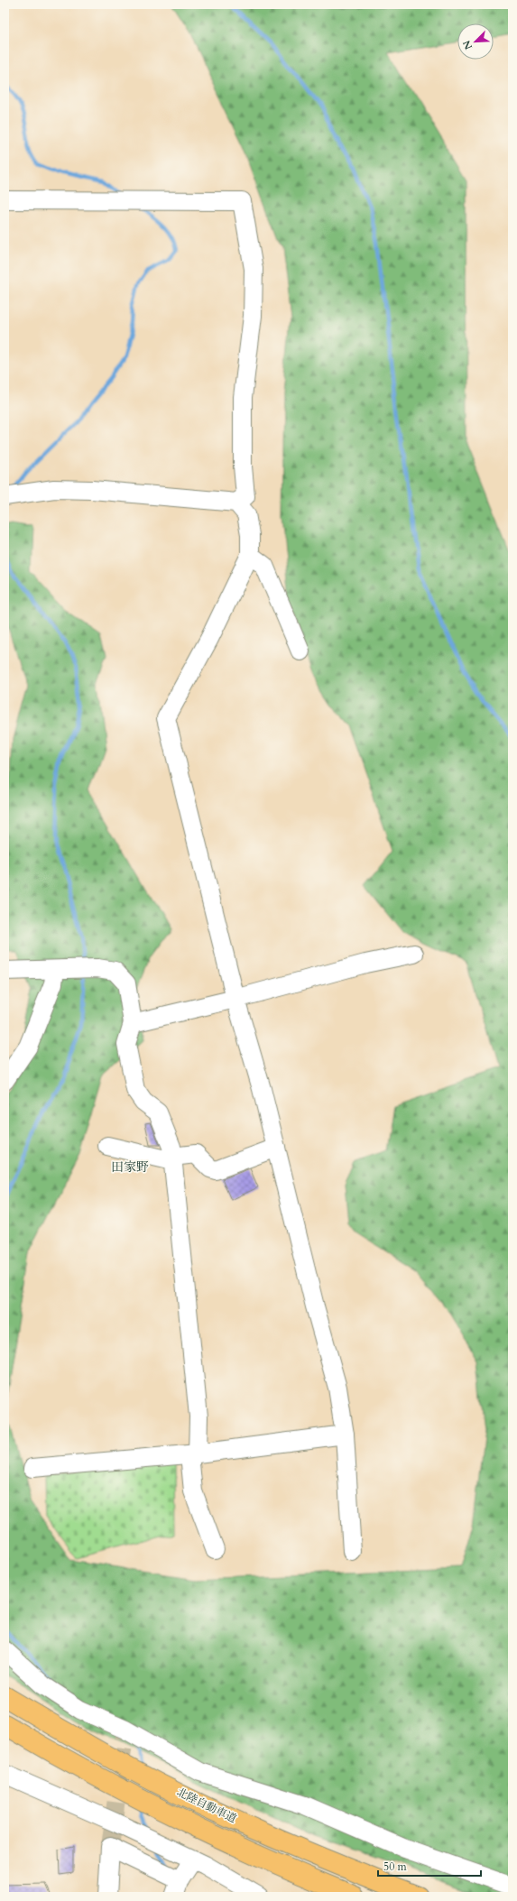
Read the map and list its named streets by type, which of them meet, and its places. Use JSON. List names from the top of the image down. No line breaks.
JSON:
{"streets":{"highway":["北陸自動車道"]},"districts":["田家野"],"scale_bar":"50 m","north":"bottom left"}
